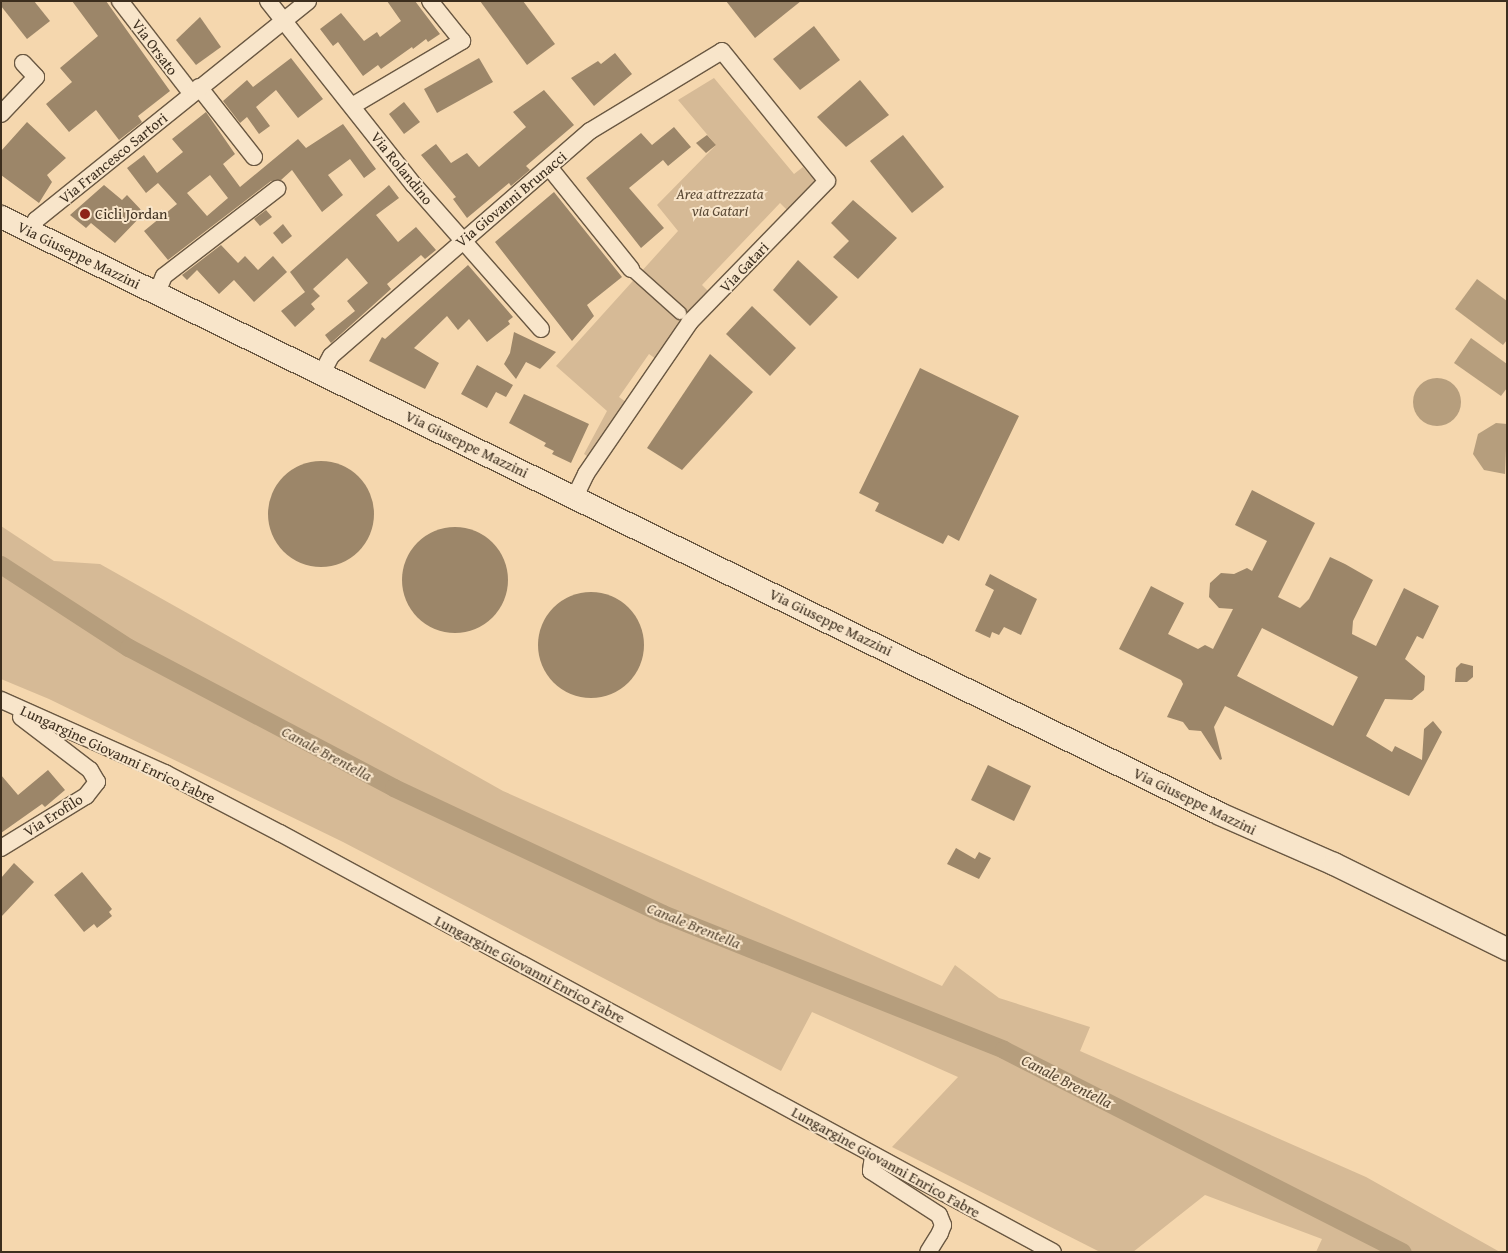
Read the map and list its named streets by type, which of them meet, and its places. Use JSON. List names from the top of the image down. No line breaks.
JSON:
{"streets":{"main road":["Via Giuseppe Mazzini"],"street":["Via Orsato","Via Francesco Sartori","Via Rolandino","Via Giovanni Brunacci","Via Gatari","Lungargine Giovanni Enrico Fabre","Via Erofilo"]},"crossings":[["Via Orsato","Via Francesco Sartori"],["Via Francesco Sartori","Via Rolandino"],["Via Francesco Sartori","Via Giuseppe Mazzini"],["Via Rolandino","Via Giovanni Brunacci"],["Via Giovanni Brunacci","Via Giuseppe Mazzini"],["Via Giovanni Brunacci","Via Gatari"],["Via Giuseppe Mazzini","Via Gatari"],["Lungargine Giovanni Enrico Fabre","Via Erofilo"]],"water":["Canale Brentella"],"parks":["Area attrezzata via Gatari"],"places":["Cicli Jordan"]}
